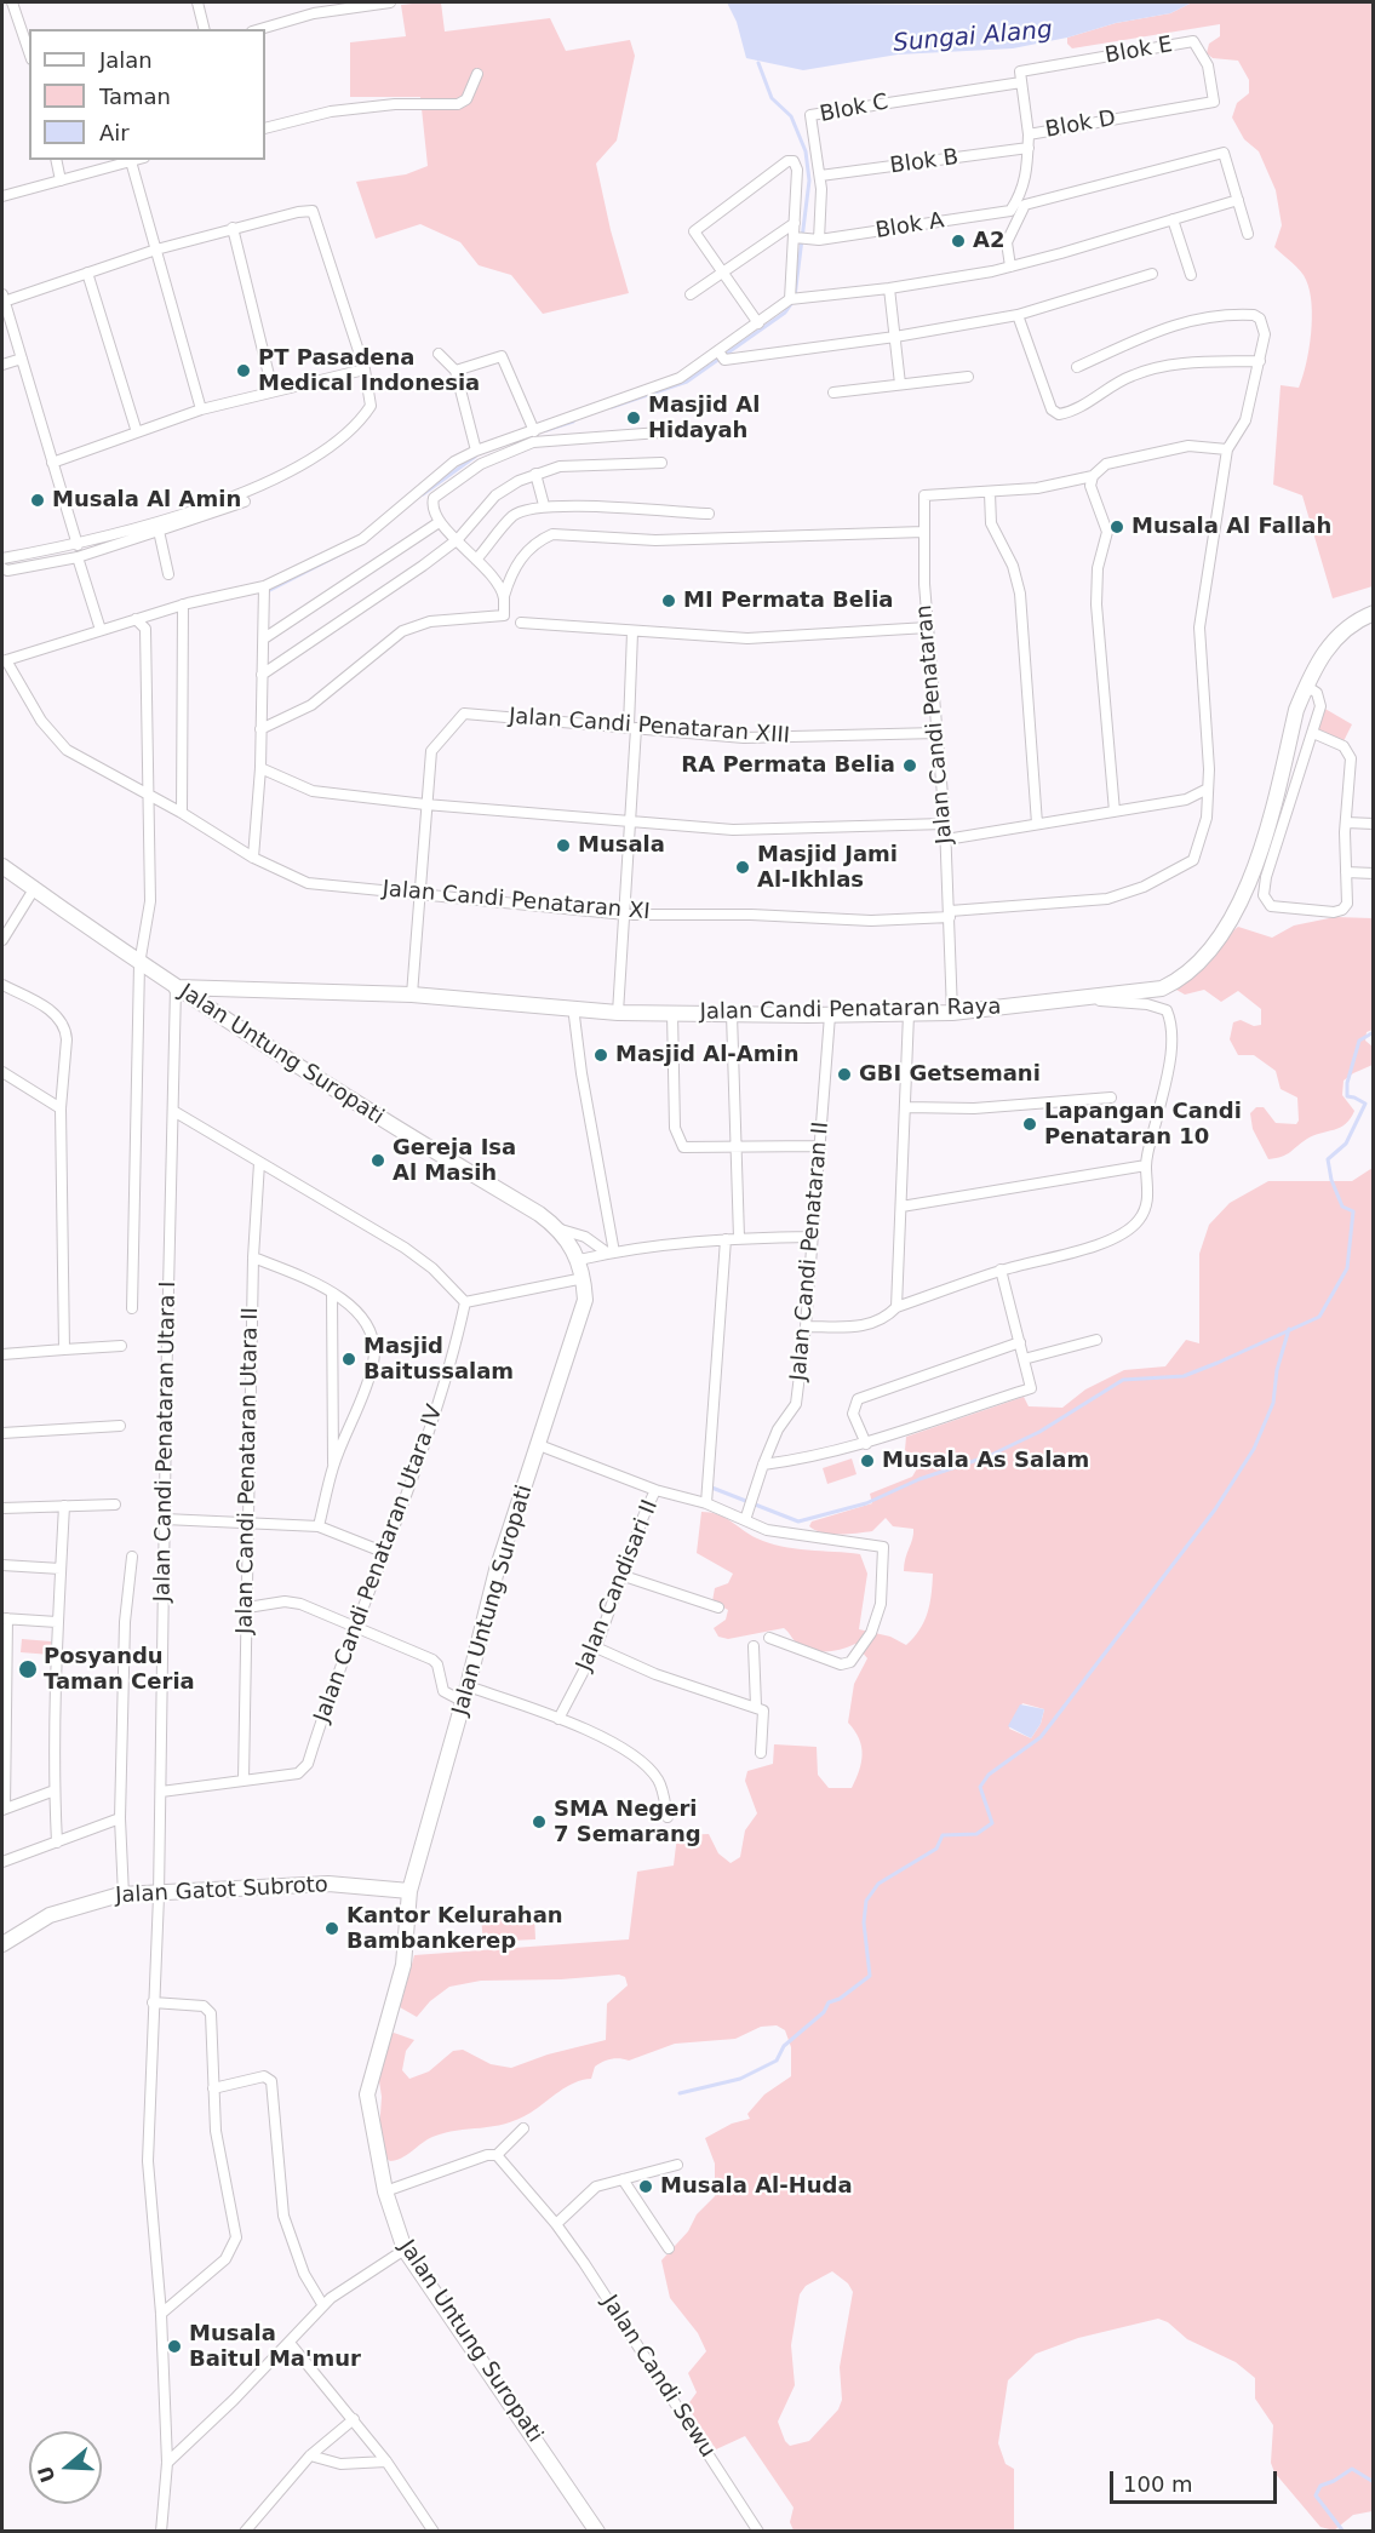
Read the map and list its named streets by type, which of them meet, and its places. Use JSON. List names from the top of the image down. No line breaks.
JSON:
{"streets":{"main road":["Jalan Candi Penataran Raya","Jalan Untung Suropati","Jalan Gatot Subroto"],"street":["Blok E","Blok C","Blok D","Blok B","Blok A","Jalan Candi Penataran","Jalan Candi Penataran XIII","Jalan Candi Penataran XI","Jalan Candi Penataran II","Jalan Candi Penataran Utara I","Jalan Candi Penataran Utara II","Jalan Candi Penataran Utara IV","Jalan Candisari II","Jalan Candi Sewu"]},"crossings":[["Blok E","Blok C"],["Blok E","Blok D"],["Blok C","Blok B"],["Blok C","Blok A"],["Blok D","Blok B"],["Blok D","Blok A"],["Jalan Candi Penataran","Jalan Candi Penataran XIII"],["Jalan Candi Penataran","Jalan Candi Penataran XI"],["Jalan Candi Penataran","Jalan Candi Penataran Raya"],["Jalan Candi Penataran Raya","Jalan Untung Suropati"],["Jalan Candi Penataran Raya","Jalan Candi Penataran II"],["Jalan Candi Penataran Raya","Jalan Candi Penataran Utara I"],["Jalan Untung Suropati","Jalan Candi Penataran Utara I"],["Jalan Untung Suropati","Jalan Gatot Subroto"],["Jalan Candi Penataran Utara I","Jalan Candi Penataran Utara IV"],["Jalan Candi Penataran Utara I","Jalan Gatot Subroto"],["Jalan Candi Penataran Utara II","Jalan Candi Penataran Utara IV"]],"water":["Sungai Alang"],"places":["A2","PT Pasadena Medical Indonesia","Masjid Al Hidayah","Musala Al Amin","Musala Al Fallah","MI Permata Belia","RA Permata Belia","Musala","Masjid Jami Al-Ikhlas","Masjid Al-Amin","GBI Getsemani","Lapangan Candi Penataran 10","Gereja Isa Al Masih","Masjid Baitussalam","Musala As Salam","Posyandu Taman Ceria","SMA Negeri 7 Semarang","Kantor Kelurahan Bambankerep","Musala Al-Huda","Musala Baitul Ma'mur"],"legend":["Jalan","Taman","Air"],"scale_bar":"100 m","north":"left"}
